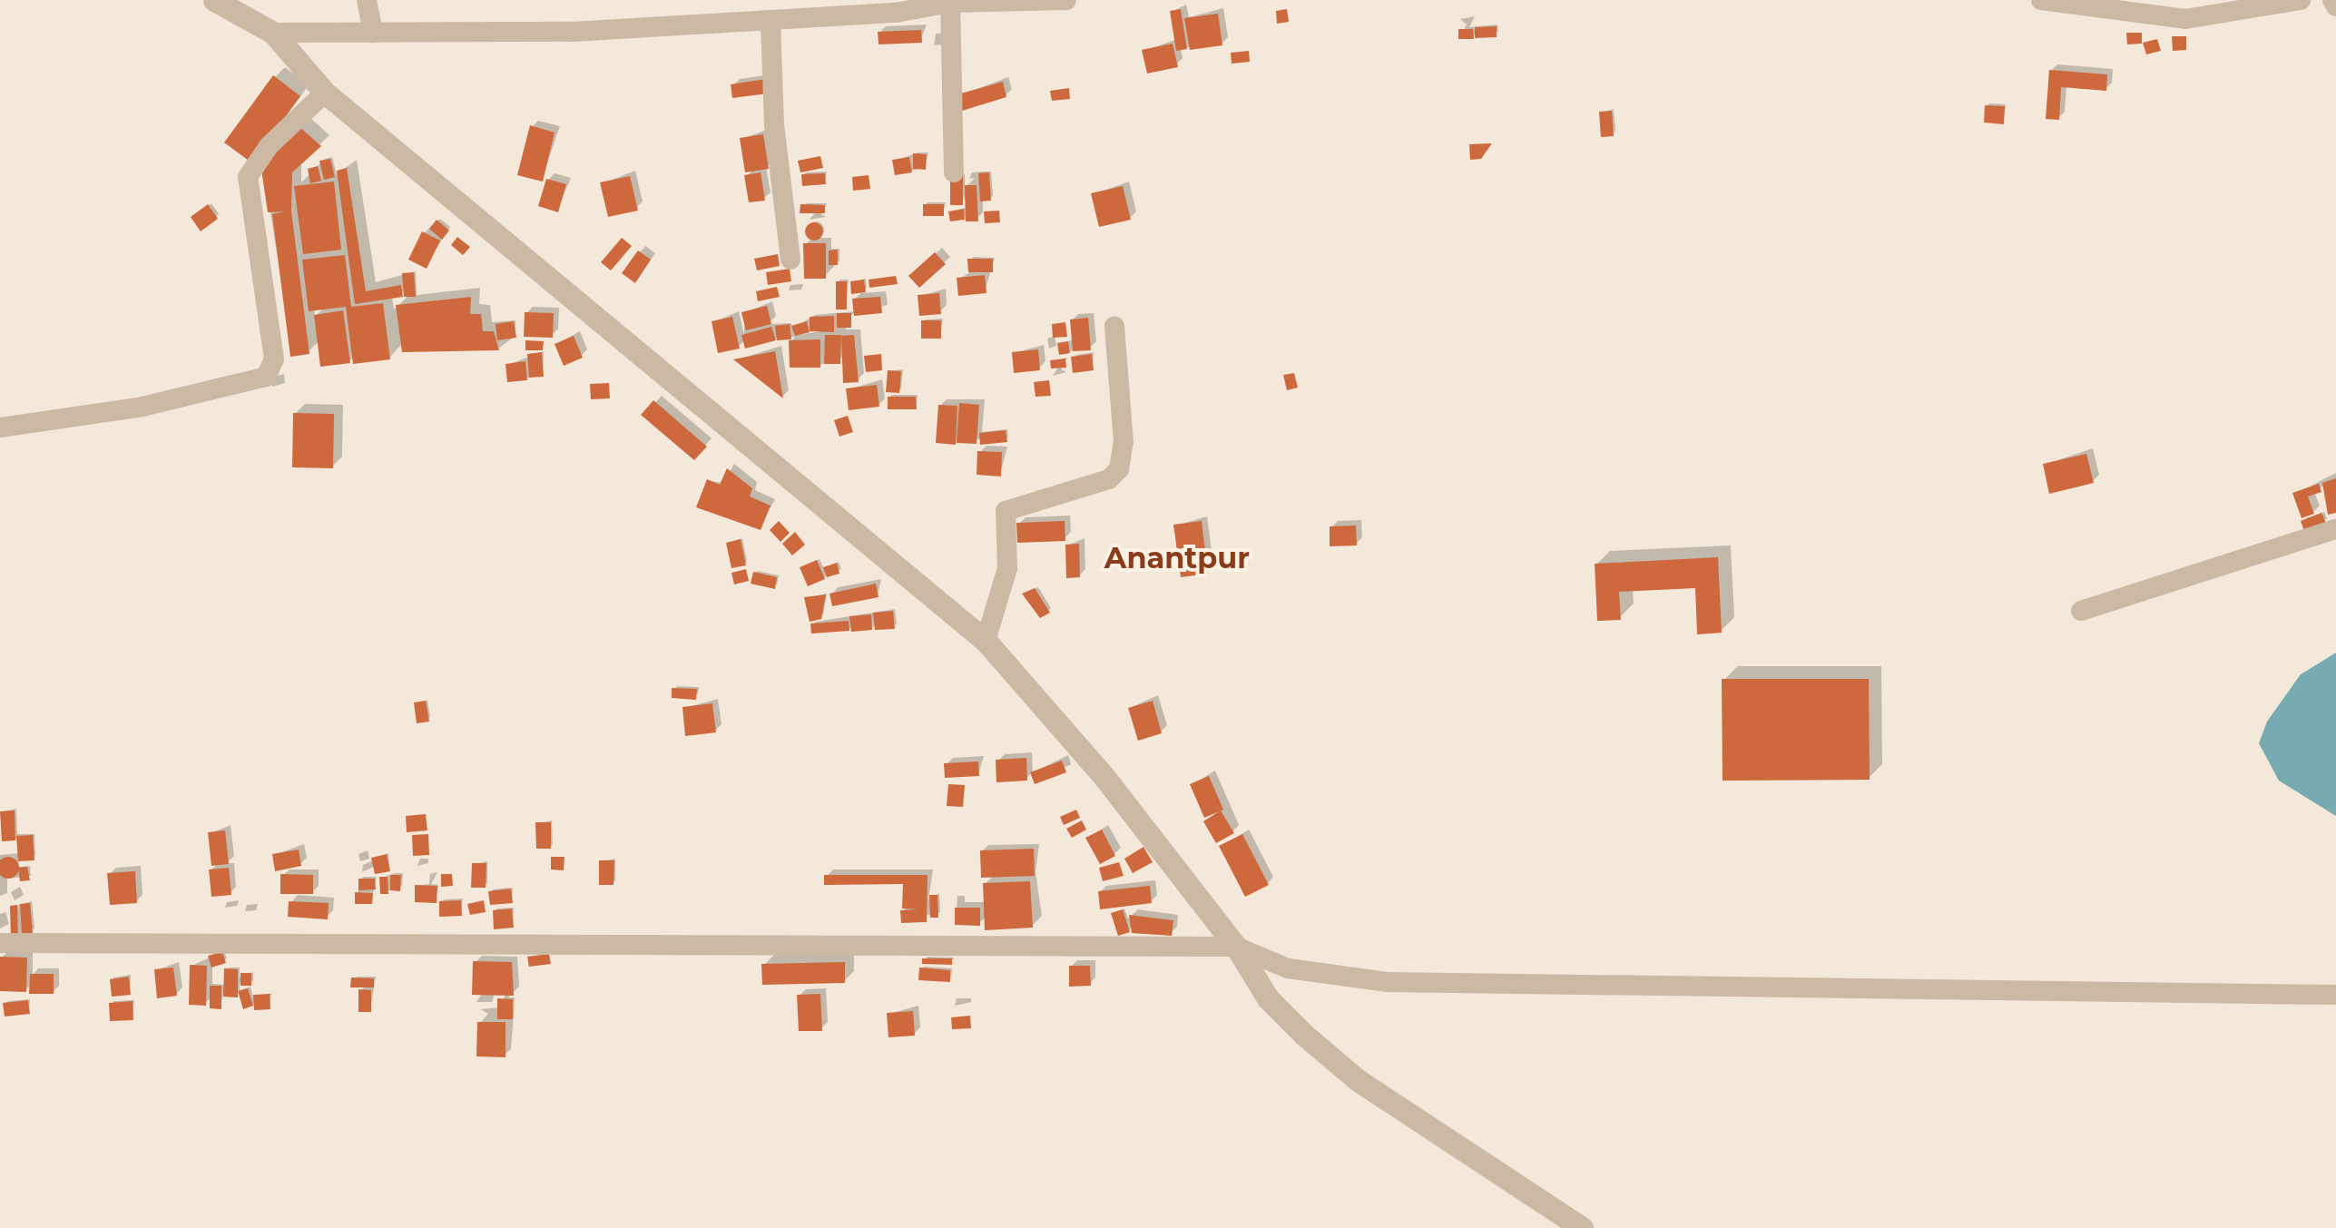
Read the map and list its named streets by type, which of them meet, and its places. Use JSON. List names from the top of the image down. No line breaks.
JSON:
{"districts":["Anantpur"]}
